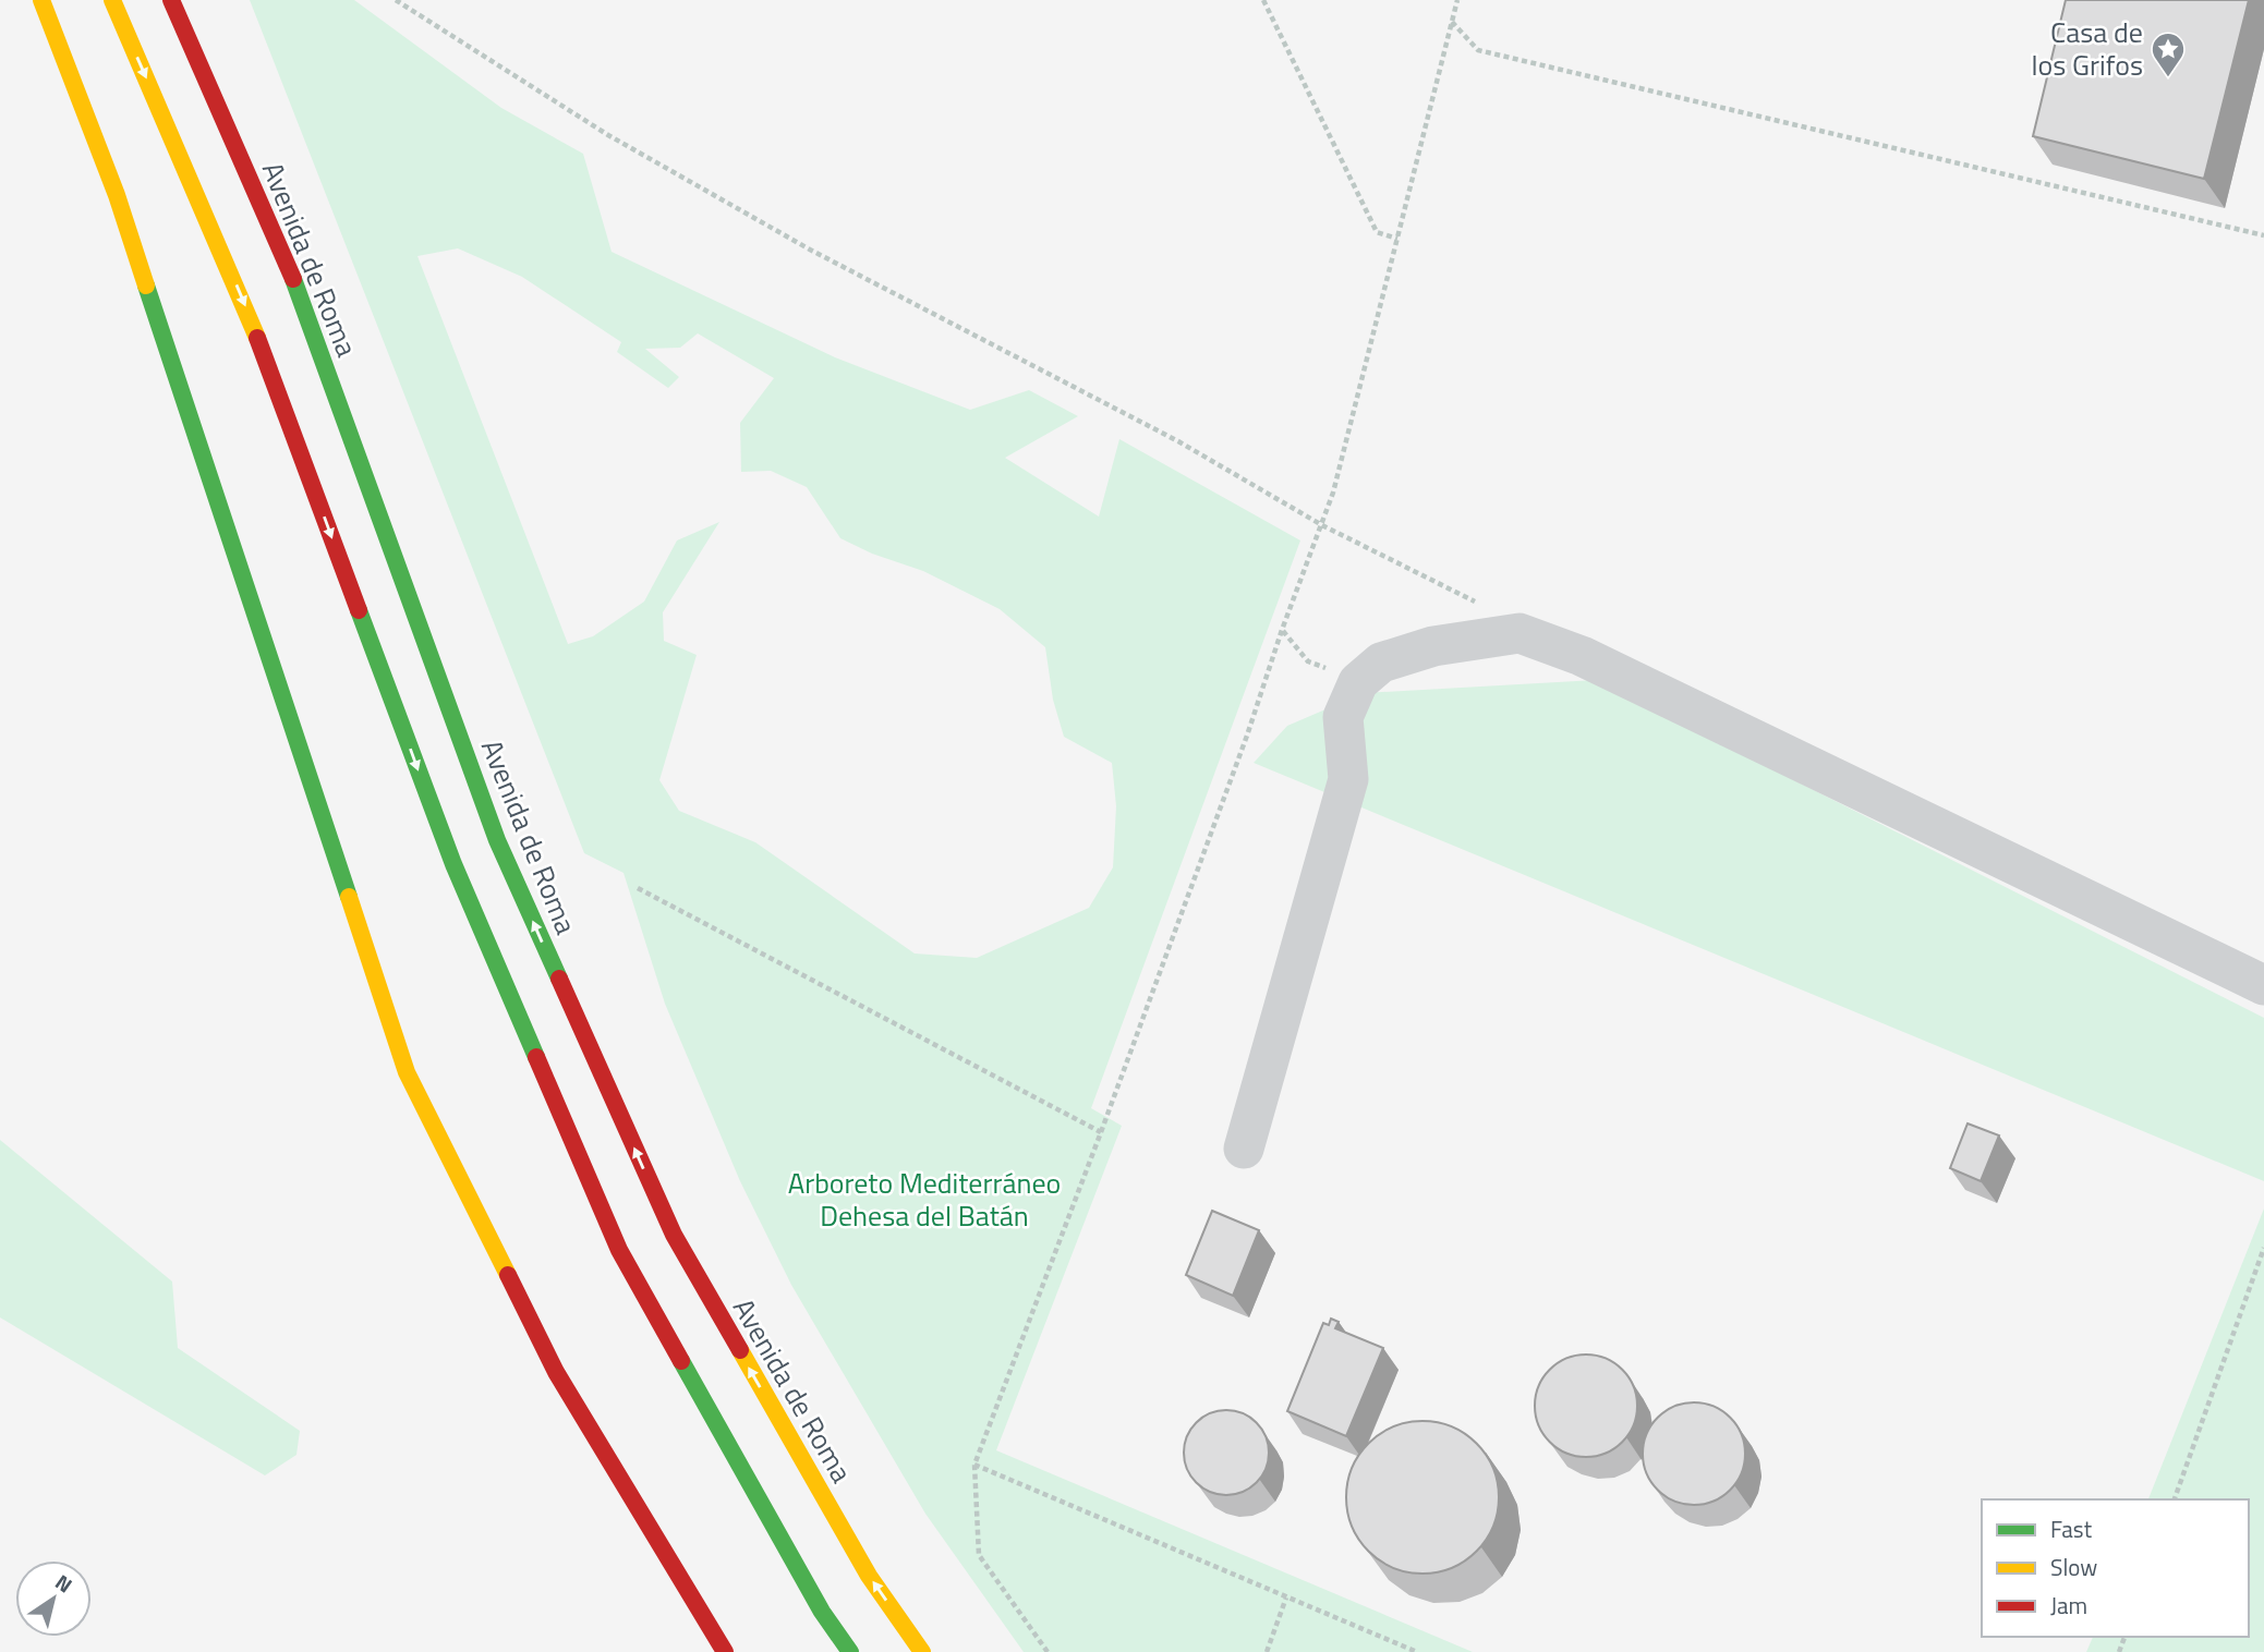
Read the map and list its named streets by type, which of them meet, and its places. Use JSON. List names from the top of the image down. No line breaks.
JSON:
{"streets":{"main road":["Avenida de Roma"]},"parks":["Arboreto Mediterráneo Dehesa del Batán"],"places":{"place":["Casa de los Grifos"]},"legend":["Fast","Slow","Jam"],"north":"top right"}
